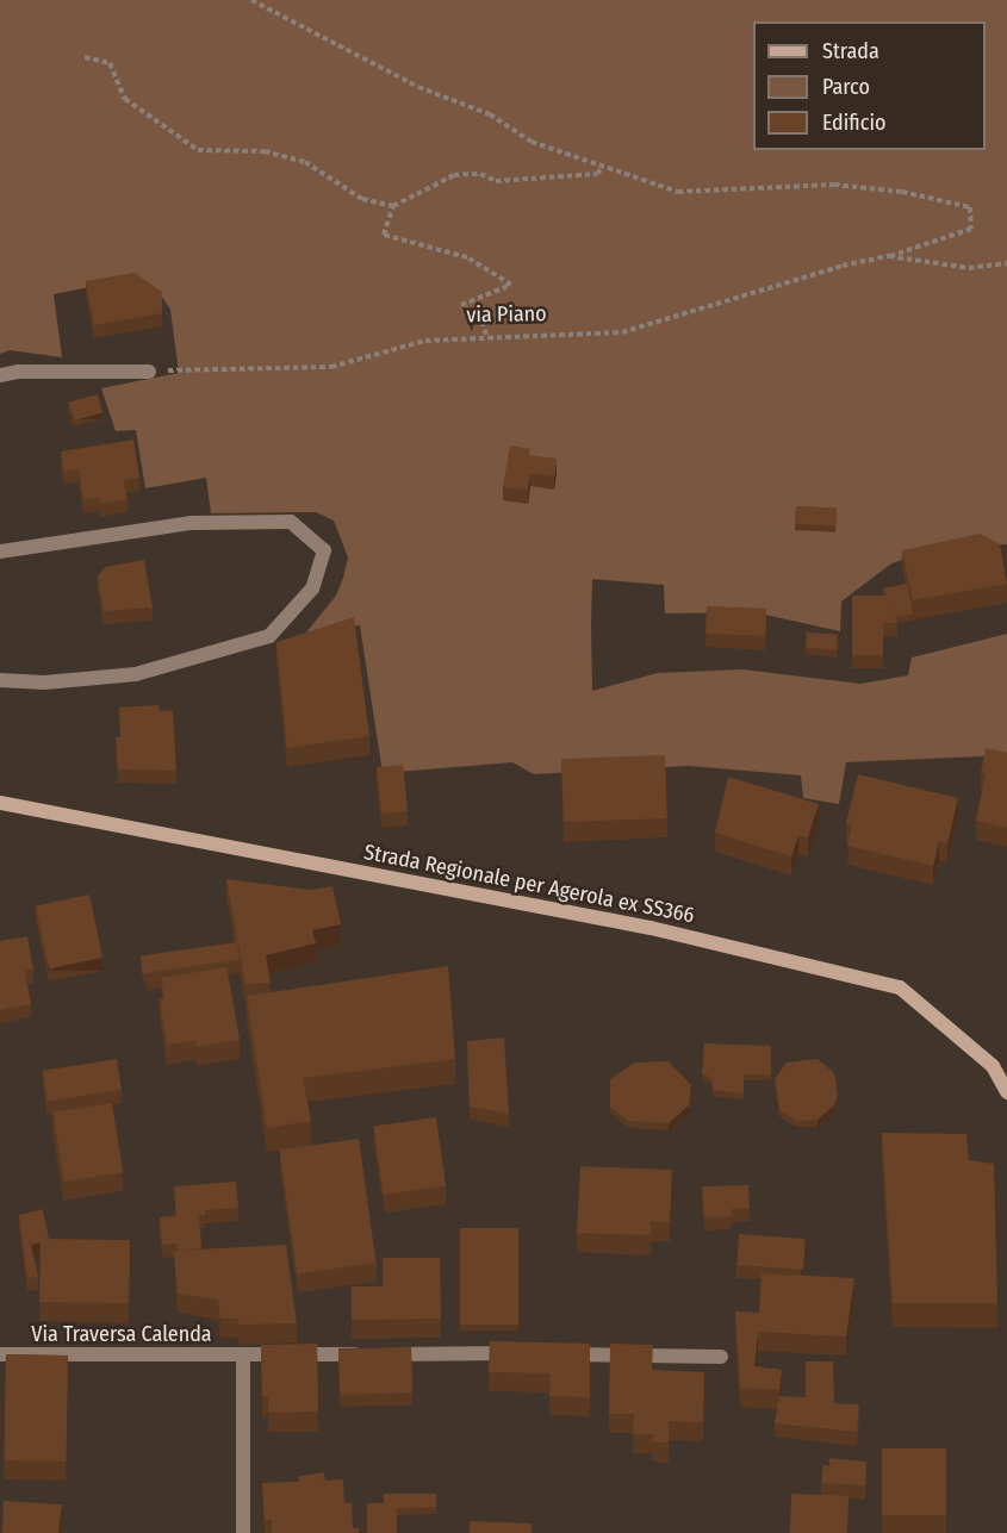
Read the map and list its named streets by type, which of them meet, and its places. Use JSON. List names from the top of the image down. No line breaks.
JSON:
{"streets":{"main road":["Strada Regionale per Agerola ex SS366"],"street":["Via Traversa Calenda"],"path":["via Piano"]},"legend":["Strada","Parco","Edificio"]}
